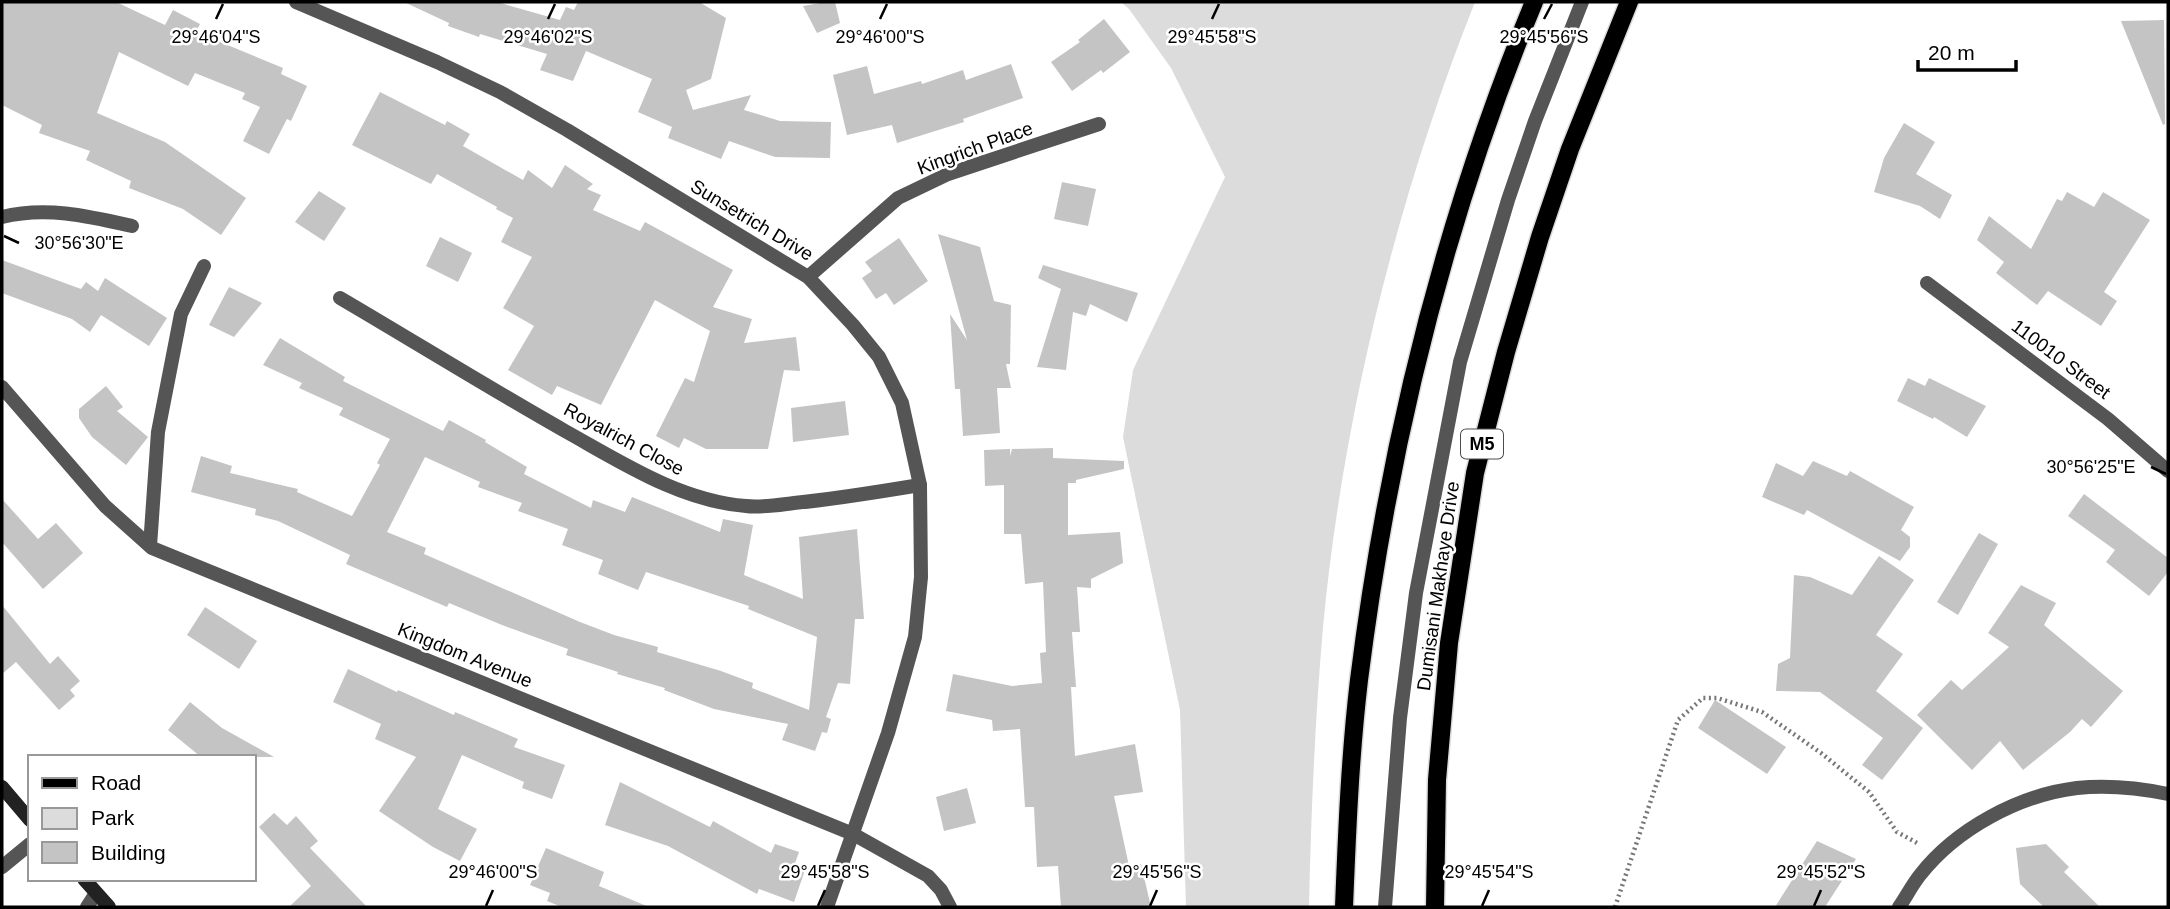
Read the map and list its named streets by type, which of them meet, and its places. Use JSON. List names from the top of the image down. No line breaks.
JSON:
{"streets":{"main road":["M5","Dumisani Makhaye Drive"],"street":["Kingrich Place","Sunsetrich Drive","110010 Street","Royalrich Close","Kingdom Avenue"]},"crossings":[["Kingrich Place","Sunsetrich Drive"],["Sunsetrich Drive","Royalrich Close"],["Sunsetrich Drive","Kingdom Avenue"]],"legend":["Road","Park","Building"],"scale_bar":"20 m","coordinates":["29°46'04\"S","29°46'02\"S","29°46'00\"S","29°45'58\"S","29°45'56\"S","30°56'30\"E","30°56'25\"E","29°45'54\"S","29°45'52\"S"]}
